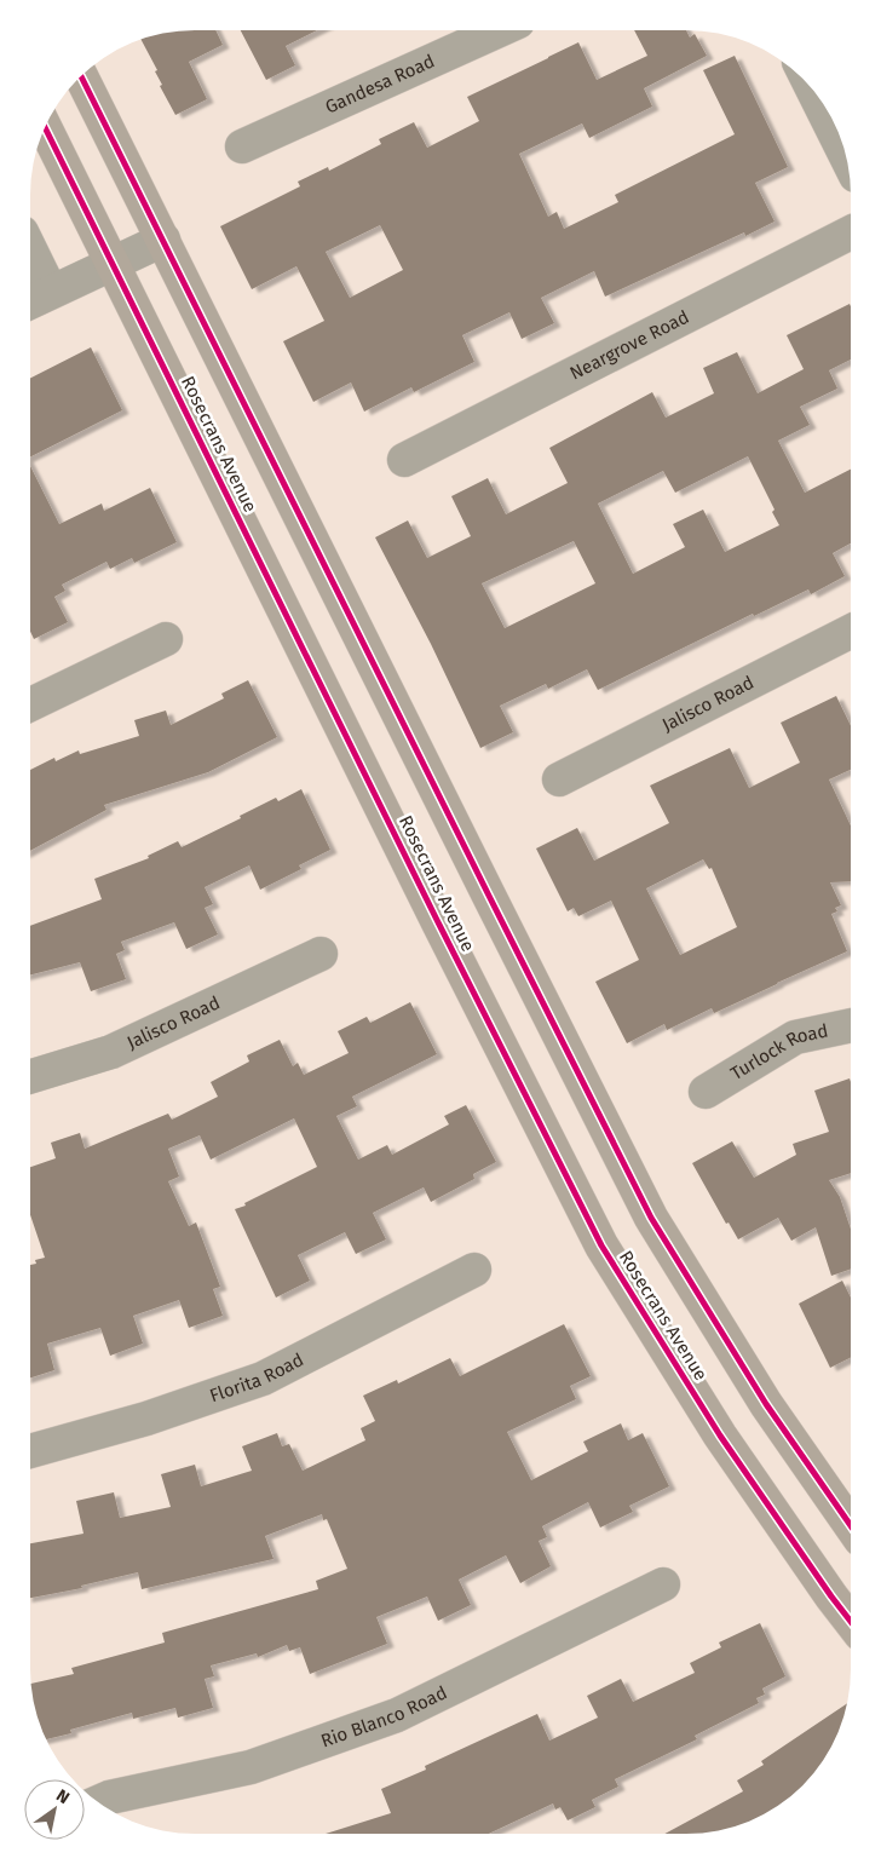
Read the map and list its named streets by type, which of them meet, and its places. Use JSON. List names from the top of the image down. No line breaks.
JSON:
{"streets":{"main road":["Rosecrans Avenue"],"street":["Gandesa Road","Neargrove Road","Jalisco Road","Turlock Road","Florita Road","Rio Blanco Road"]},"north":"top right"}
